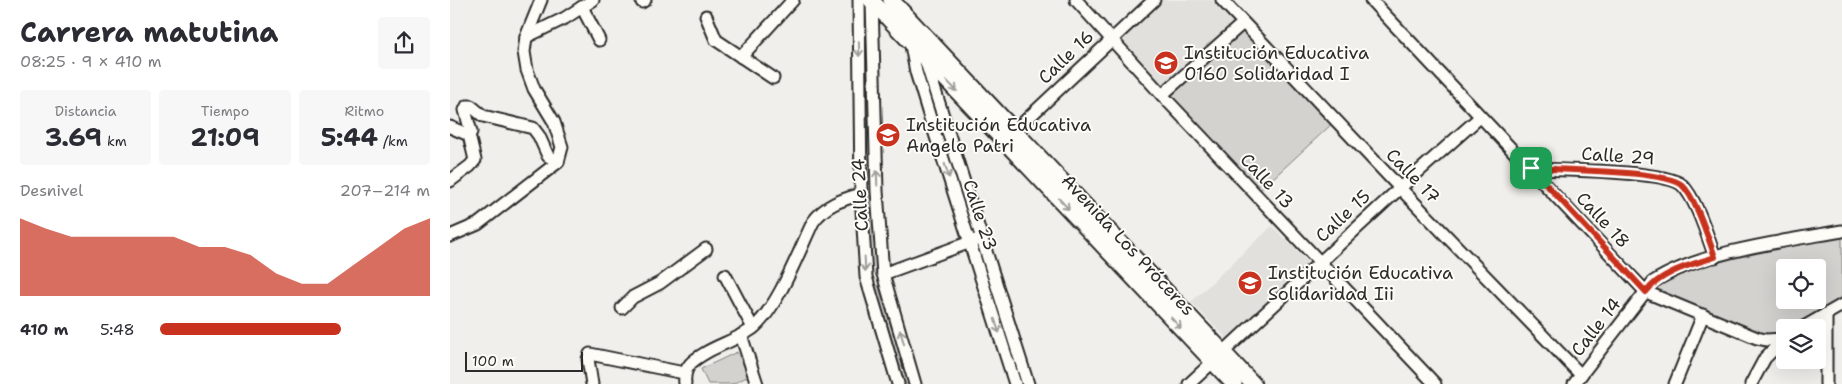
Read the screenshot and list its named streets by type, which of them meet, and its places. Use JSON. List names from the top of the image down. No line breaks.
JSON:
{"streets":{"main road":["Avenida Los Próceres"],"street":["Calle 16","Calle 29","Calle 17","Calle 13","Calle 24","Calle 23","Calle 15","Calle 18","Calle 14"]},"crossings":[["Calle 16","Calle 13"],["Calle 16","Avenida Los Próceres"],["Calle 29","Calle 18"],["Calle 29","Calle 14"],["Calle 17","Calle 15"],["Calle 17","Calle 14"],["Calle 13","Calle 15"],["Calle 24","Avenida Los Próceres"],["Calle 23","Avenida Los Próceres"],["Calle 15","Calle 18"],["Calle 15","Avenida Los Próceres"],["Calle 18","Calle 14"]],"places":{"school or university":["Institución Educativa 0160 Solidaridad I","Institución Educativa Angelo Patri","Institución Educativa Solidaridad Iii"]},"scale_bar":"100 m","page":{"heading":["Carrera matutina","08:25 · 9 × 410 m"],"stats":[["Distancia","3.69 km"],["Tiempo","21:09"],["Ritmo","5:44 /km"]],"chart":["Desnivel","207–214 m"],"list":[{"name":"410 m","note":"5:48"}],"scale":"100 m"}}
